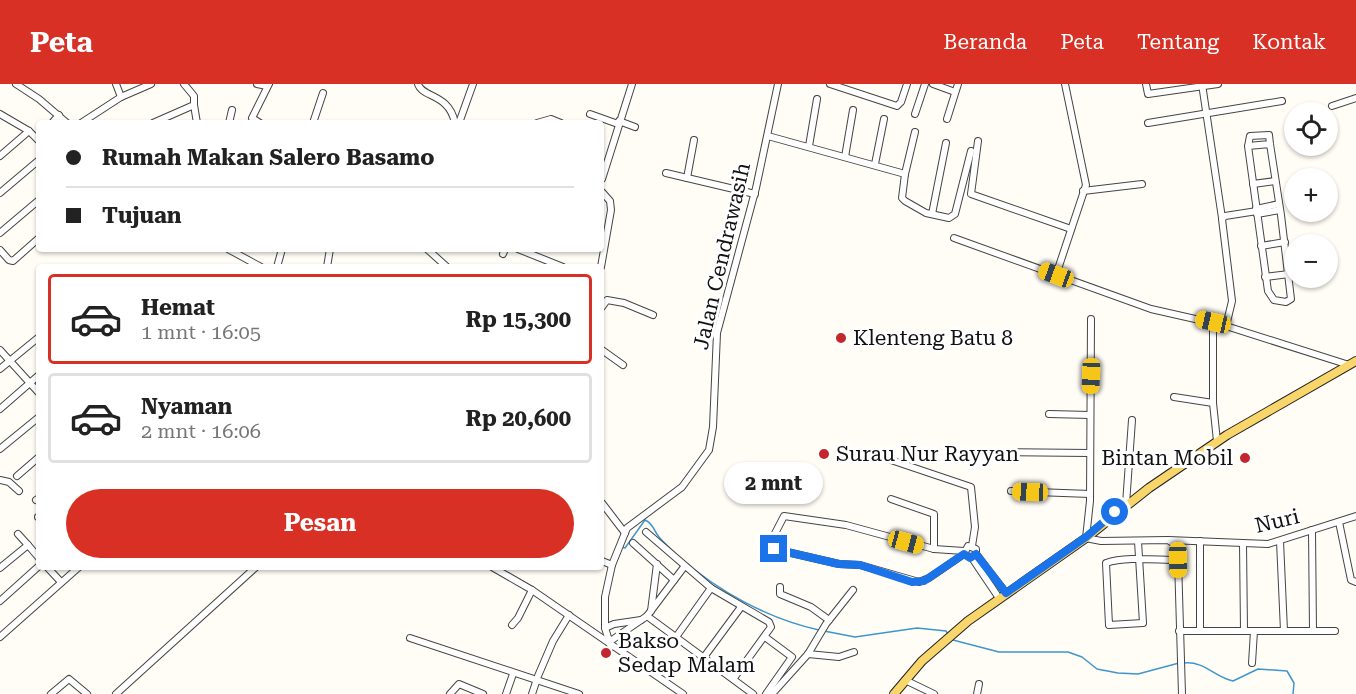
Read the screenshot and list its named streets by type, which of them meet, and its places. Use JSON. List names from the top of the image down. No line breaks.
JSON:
{"streets":{"street":["Jalan Cendrawasih","Nuri"]},"places":["Klenteng Batu 8","Surau Nur Rayyan","Bintan Mobil","Bakso Sedap Malam"],"page":{"header":"Peta","nav":["Beranda","Peta","Tentang","Kontak"],"map_buttons":["+","−"],"banner":["Rumah Makan Salero Basamo","Tujuan"],"list":[{"name":"Hemat","note":"1 mnt · 16:05","value":"Rp 15,300"},{"name":"Nyaman","note":"2 mnt · 16:06","value":"Rp 20,600"}],"bubble":"2 mnt","buttons":"Pesan"}}
